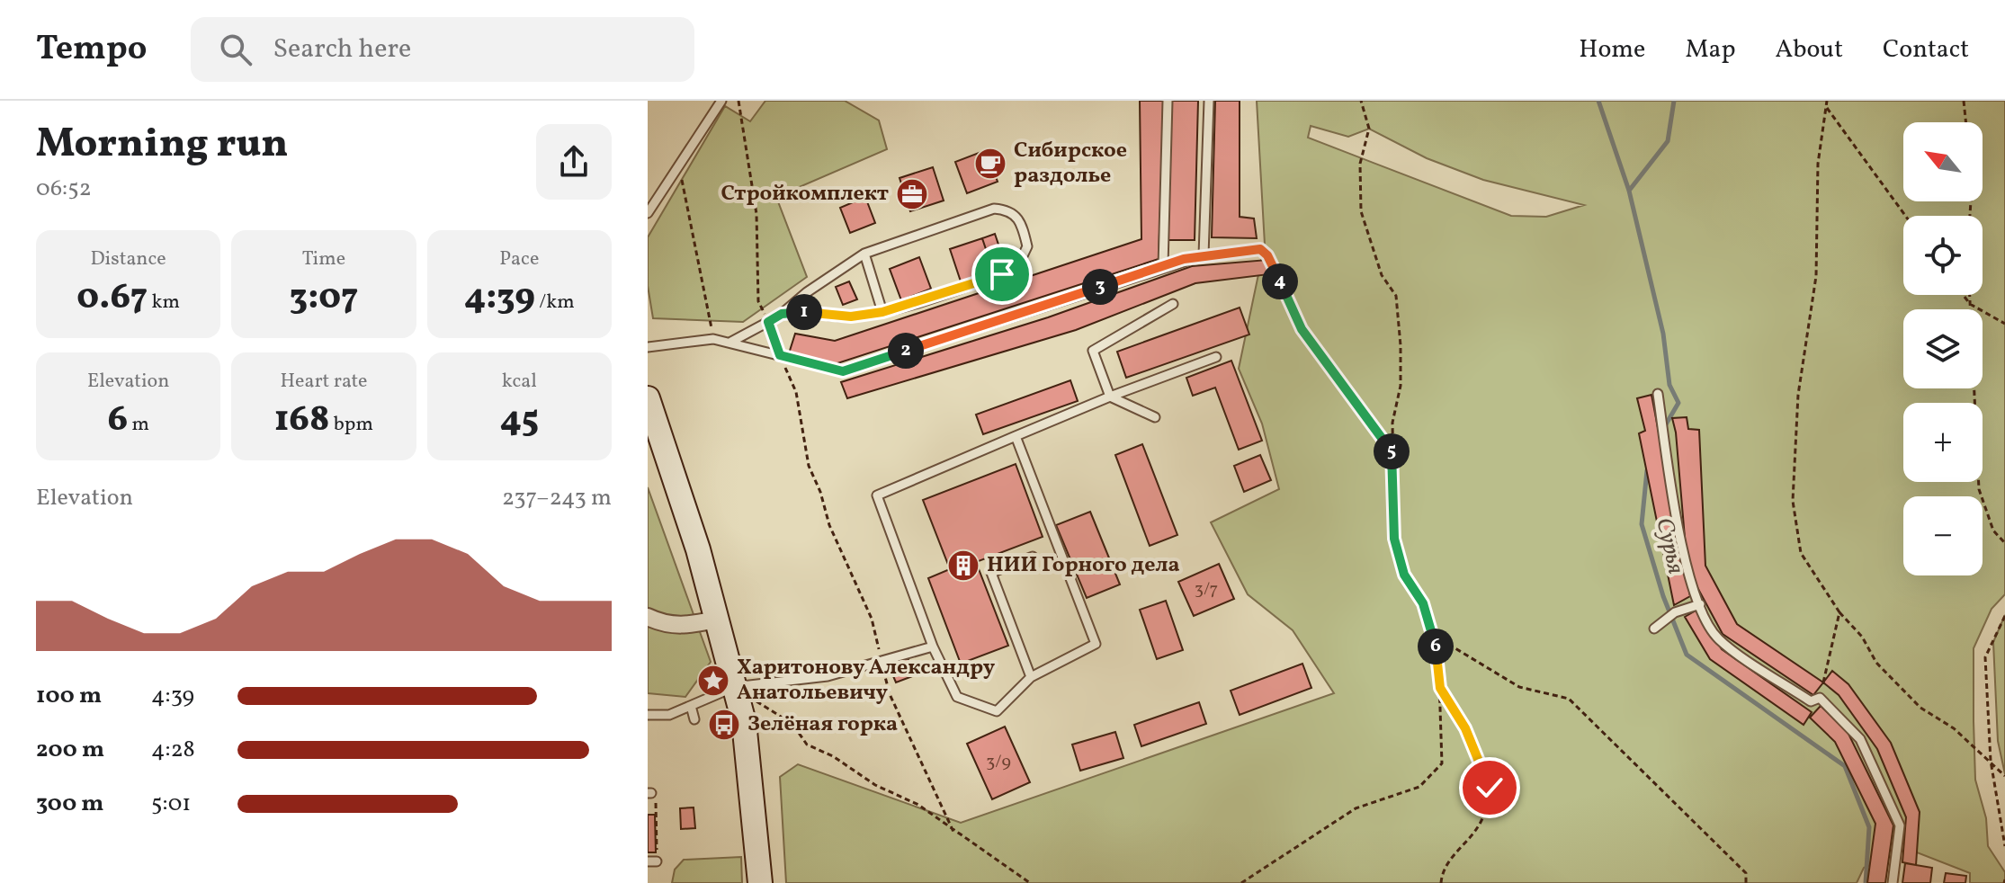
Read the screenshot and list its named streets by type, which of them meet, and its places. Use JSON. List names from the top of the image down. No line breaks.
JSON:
{"water":["Сурья"],"places":{"cafe":["Сибирское раздолье"],"office":["Стройкомплект"],"building":["НИИ Горного дела"],"place":["Харитонову Александру Анатольевичу"],"bus stop":["Зелёная горка"]},"house_numbers":["3/7","3/9"],"north":"top left","page":{"header":"Tempo","search":"Search here","nav":["Home","Map","About","Contact"],"heading":["Morning run","06:52"],"map_buttons":["+","−"],"stats":[["Distance","0.67 km"],["Time","3:07"],["Pace","4:39 /km"],["Elevation","6 m"],["Heart rate","168 bpm"],["kcal","45"]],"pins":["4","3","1","2","5","6"],"chart":["Elevation","237–243 m"],"list":[{"name":"100 m","note":"4:39"},{"name":"200 m","note":"4:28"},{"name":"300 m","note":"5:01"}]}}
